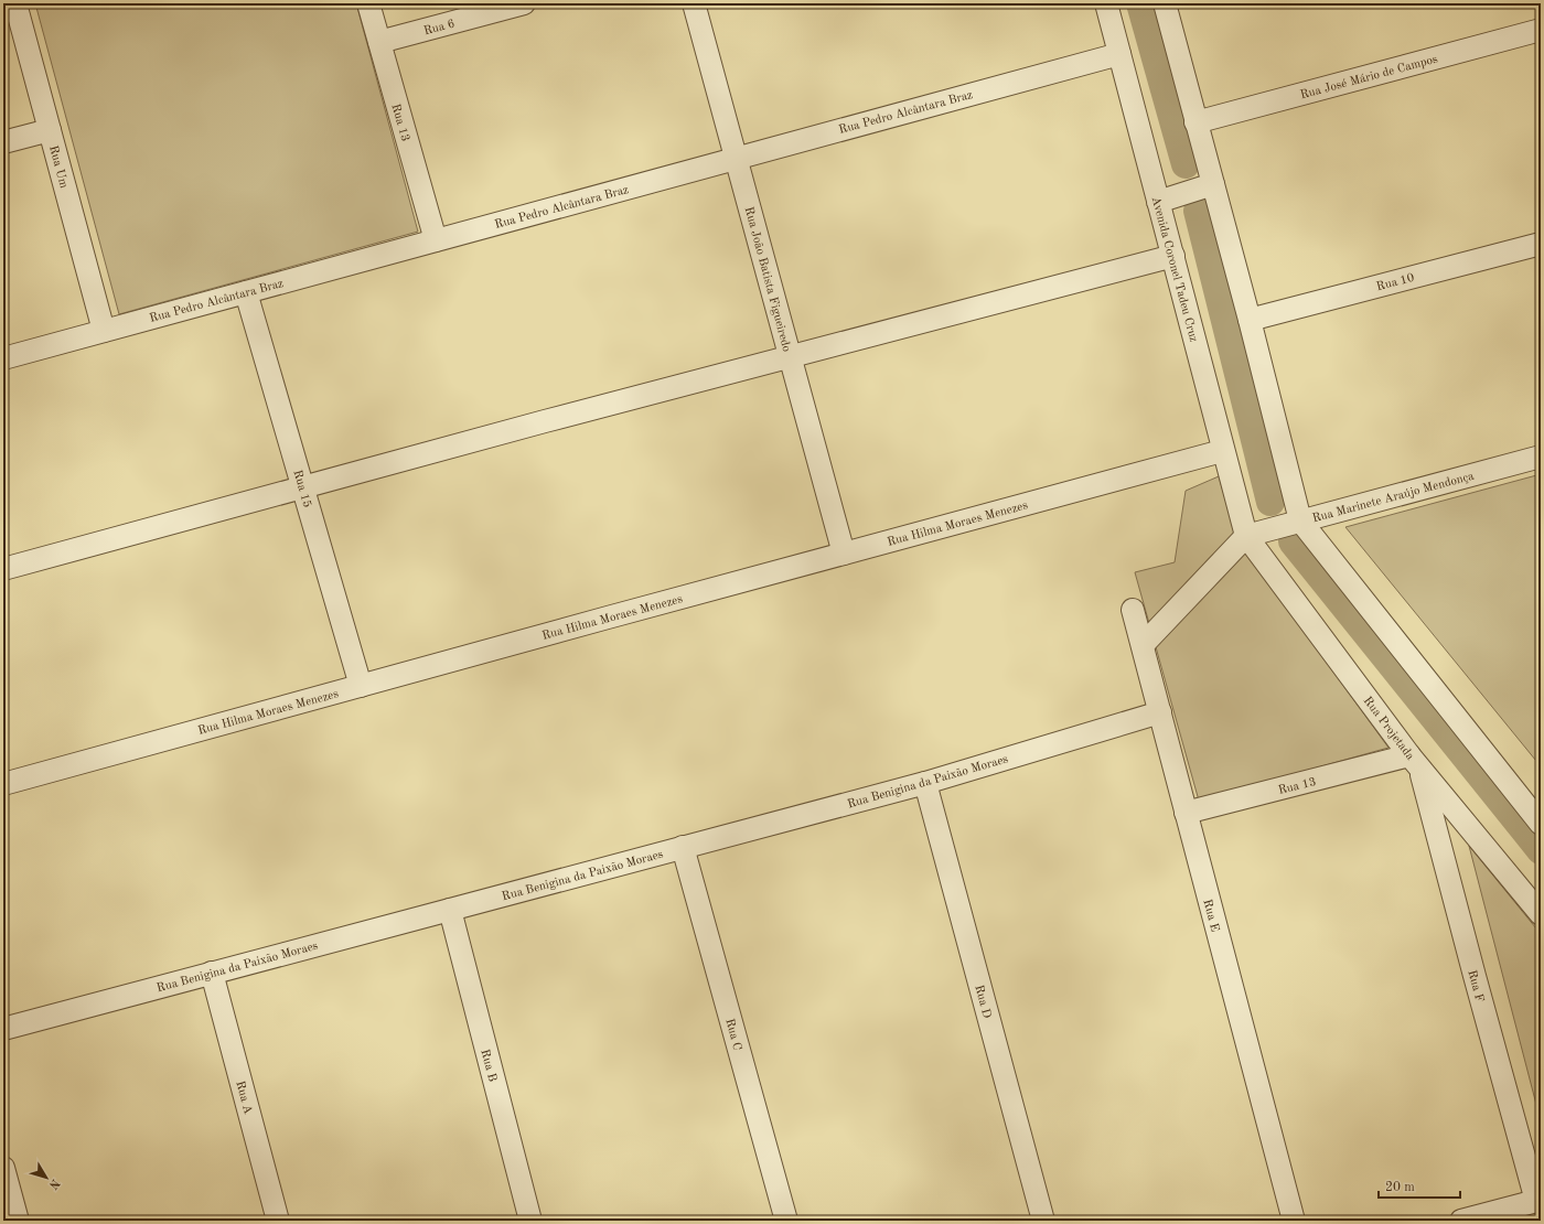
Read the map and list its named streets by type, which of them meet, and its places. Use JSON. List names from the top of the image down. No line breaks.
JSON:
{"streets":{"street":["Rua 6","Rua José Mário de Campos","Rua Pedro Alcântara Braz","Rua 13","Rua Um","Avenida Coronel Tadeu Cruz","Rua João Batista Figueiredo","Rua 10","Rua 15","Rua Marinete Araújo Mendonça","Rua Hilma Moraes Menezes","Rua Projetada","Rua Benigina da Paixão Moraes","Rua E","Rua F","Rua D","Rua C","Rua B","Rua A"]},"crossings":[["Rua 6","Rua 13"],["Rua Pedro Alcântara Braz","Rua 13"],["Rua Pedro Alcântara Braz","Rua Um"],["Rua Pedro Alcântara Braz","Avenida Coronel Tadeu Cruz"],["Rua Pedro Alcântara Braz","Rua João Batista Figueiredo"],["Rua Pedro Alcântara Braz","Rua 15"],["Rua 13","Rua Projetada"],["Rua 13","Rua E"],["Rua 13","Rua F"],["Avenida Coronel Tadeu Cruz","Rua Marinete Araújo Mendonça"],["Avenida Coronel Tadeu Cruz","Rua Hilma Moraes Menezes"],["Avenida Coronel Tadeu Cruz","Rua Projetada"],["Rua João Batista Figueiredo","Rua Hilma Moraes Menezes"],["Rua 15","Rua Hilma Moraes Menezes"],["Rua Marinete Araújo Mendonça","Rua Projetada"],["Rua Projetada","Rua F"],["Rua Benigina da Paixão Moraes","Rua E"],["Rua Benigina da Paixão Moraes","Rua D"],["Rua Benigina da Paixão Moraes","Rua C"],["Rua Benigina da Paixão Moraes","Rua B"],["Rua Benigina da Paixão Moraes","Rua A"]],"scale_bar":"20 m","north":"bottom right"}
